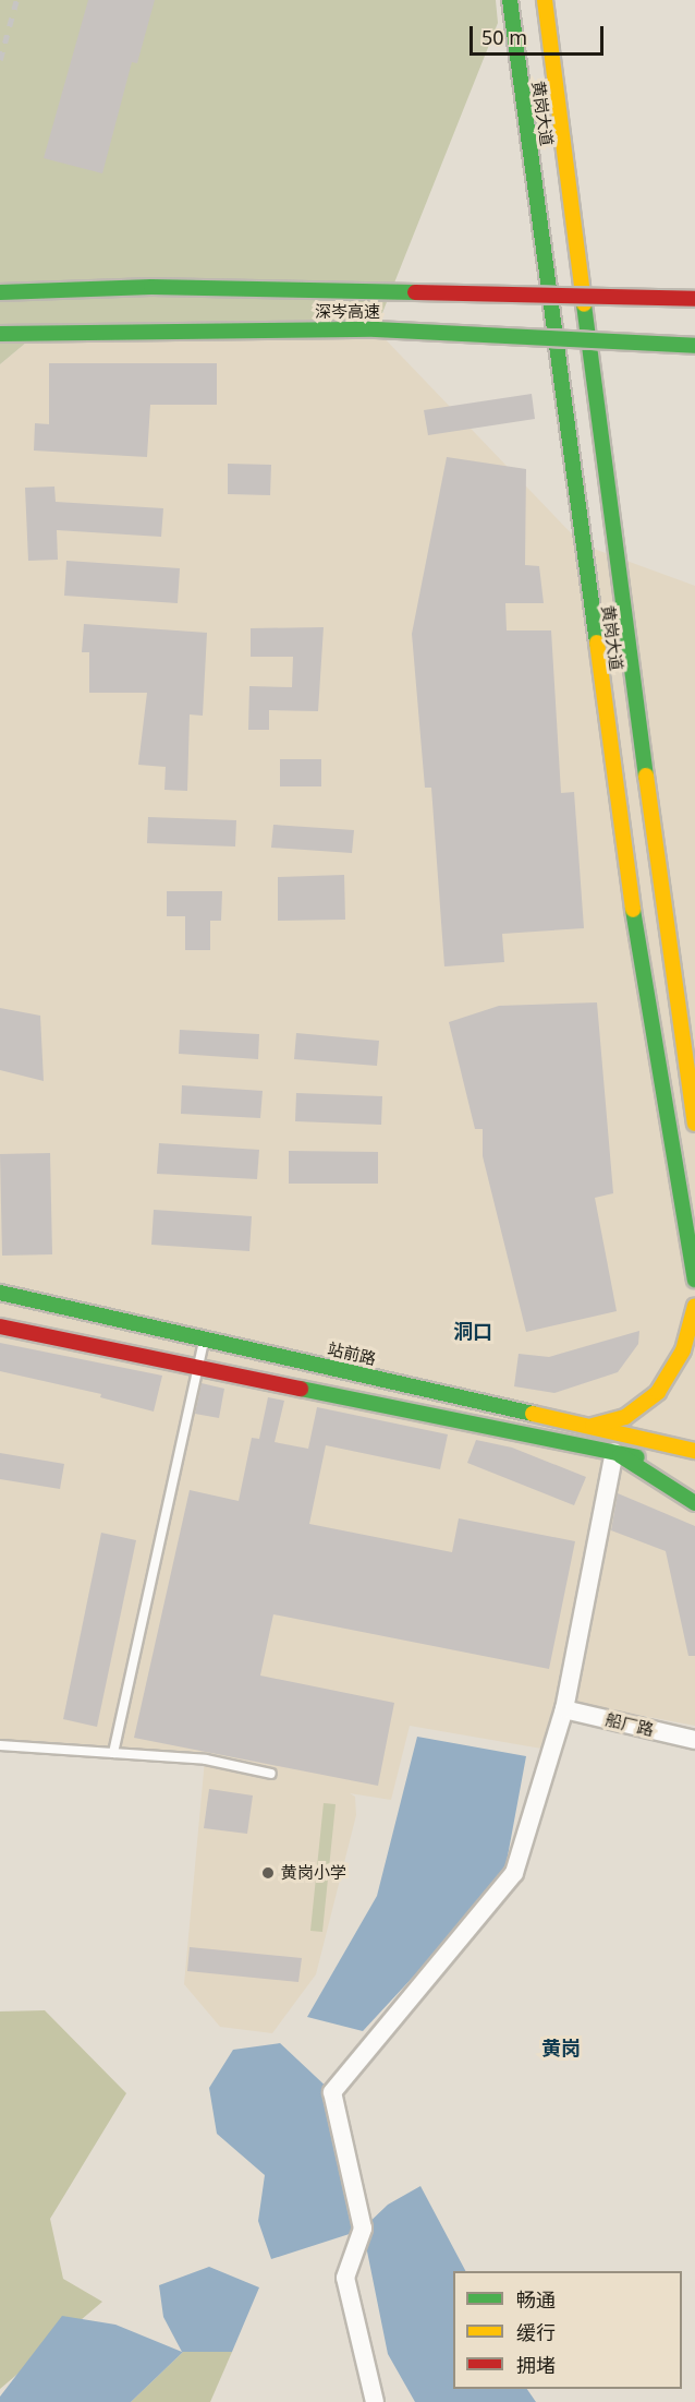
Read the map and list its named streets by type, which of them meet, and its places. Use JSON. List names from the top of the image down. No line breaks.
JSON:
{"streets":{"main road":["黄岗大道","深岑高速","站前路"],"street":["船厂路"]},"districts":["洞口","黄岗"],"places":["黄岗小学"],"legend":["畅通","缓行","拥堵"],"scale_bar":"50 m"}
